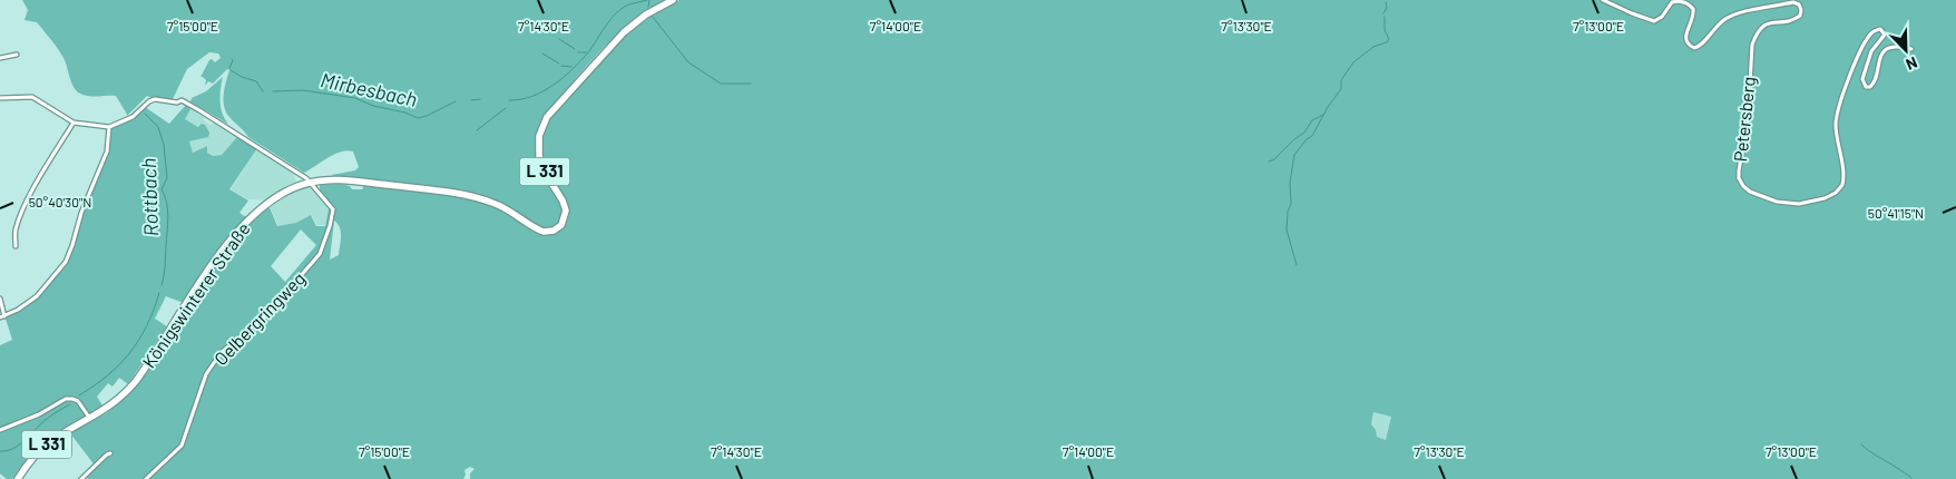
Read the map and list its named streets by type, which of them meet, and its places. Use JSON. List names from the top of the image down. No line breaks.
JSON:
{"streets":{"main road":["L 331","Königswinterer Straße"],"street":["Petersberg","Oelbergringweg"]},"crossings":[["Königswinterer Straße","Oelbergringweg"]],"water":["Mirbesbach","Rottbach"],"north":"bottom right","coordinates":["7°15'00\"E","7°14'30\"E","7°14'00\"E","7°13'30\"E","7°13'00\"E","50°40'30\"N","50°41'15\"N"]}
